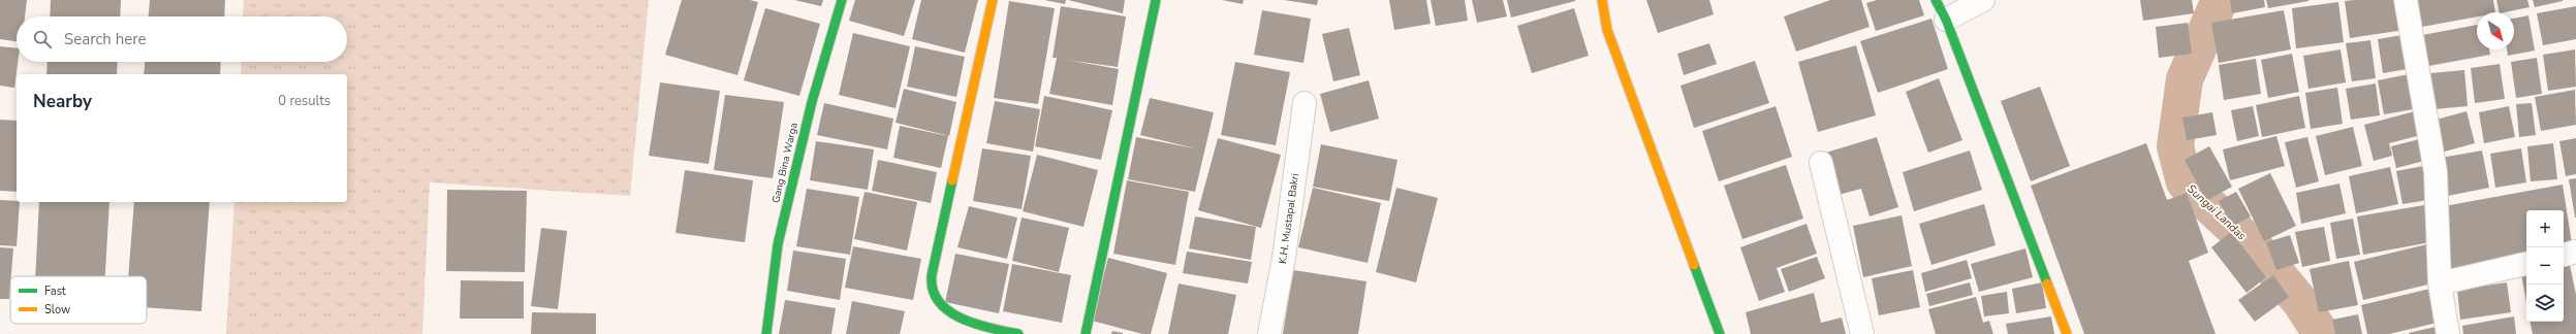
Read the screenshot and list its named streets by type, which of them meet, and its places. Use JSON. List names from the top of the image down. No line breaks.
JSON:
{"streets":{"street":["Gang Bina Warga","K.H. Mustapal Bakri"]},"water":["Sungai Landas"],"legend":["Fast","Slow"],"north":"bottom right","page":{"search":"Search here","heading":["Nearby","0 results"],"map_buttons":["+","−"]}}
